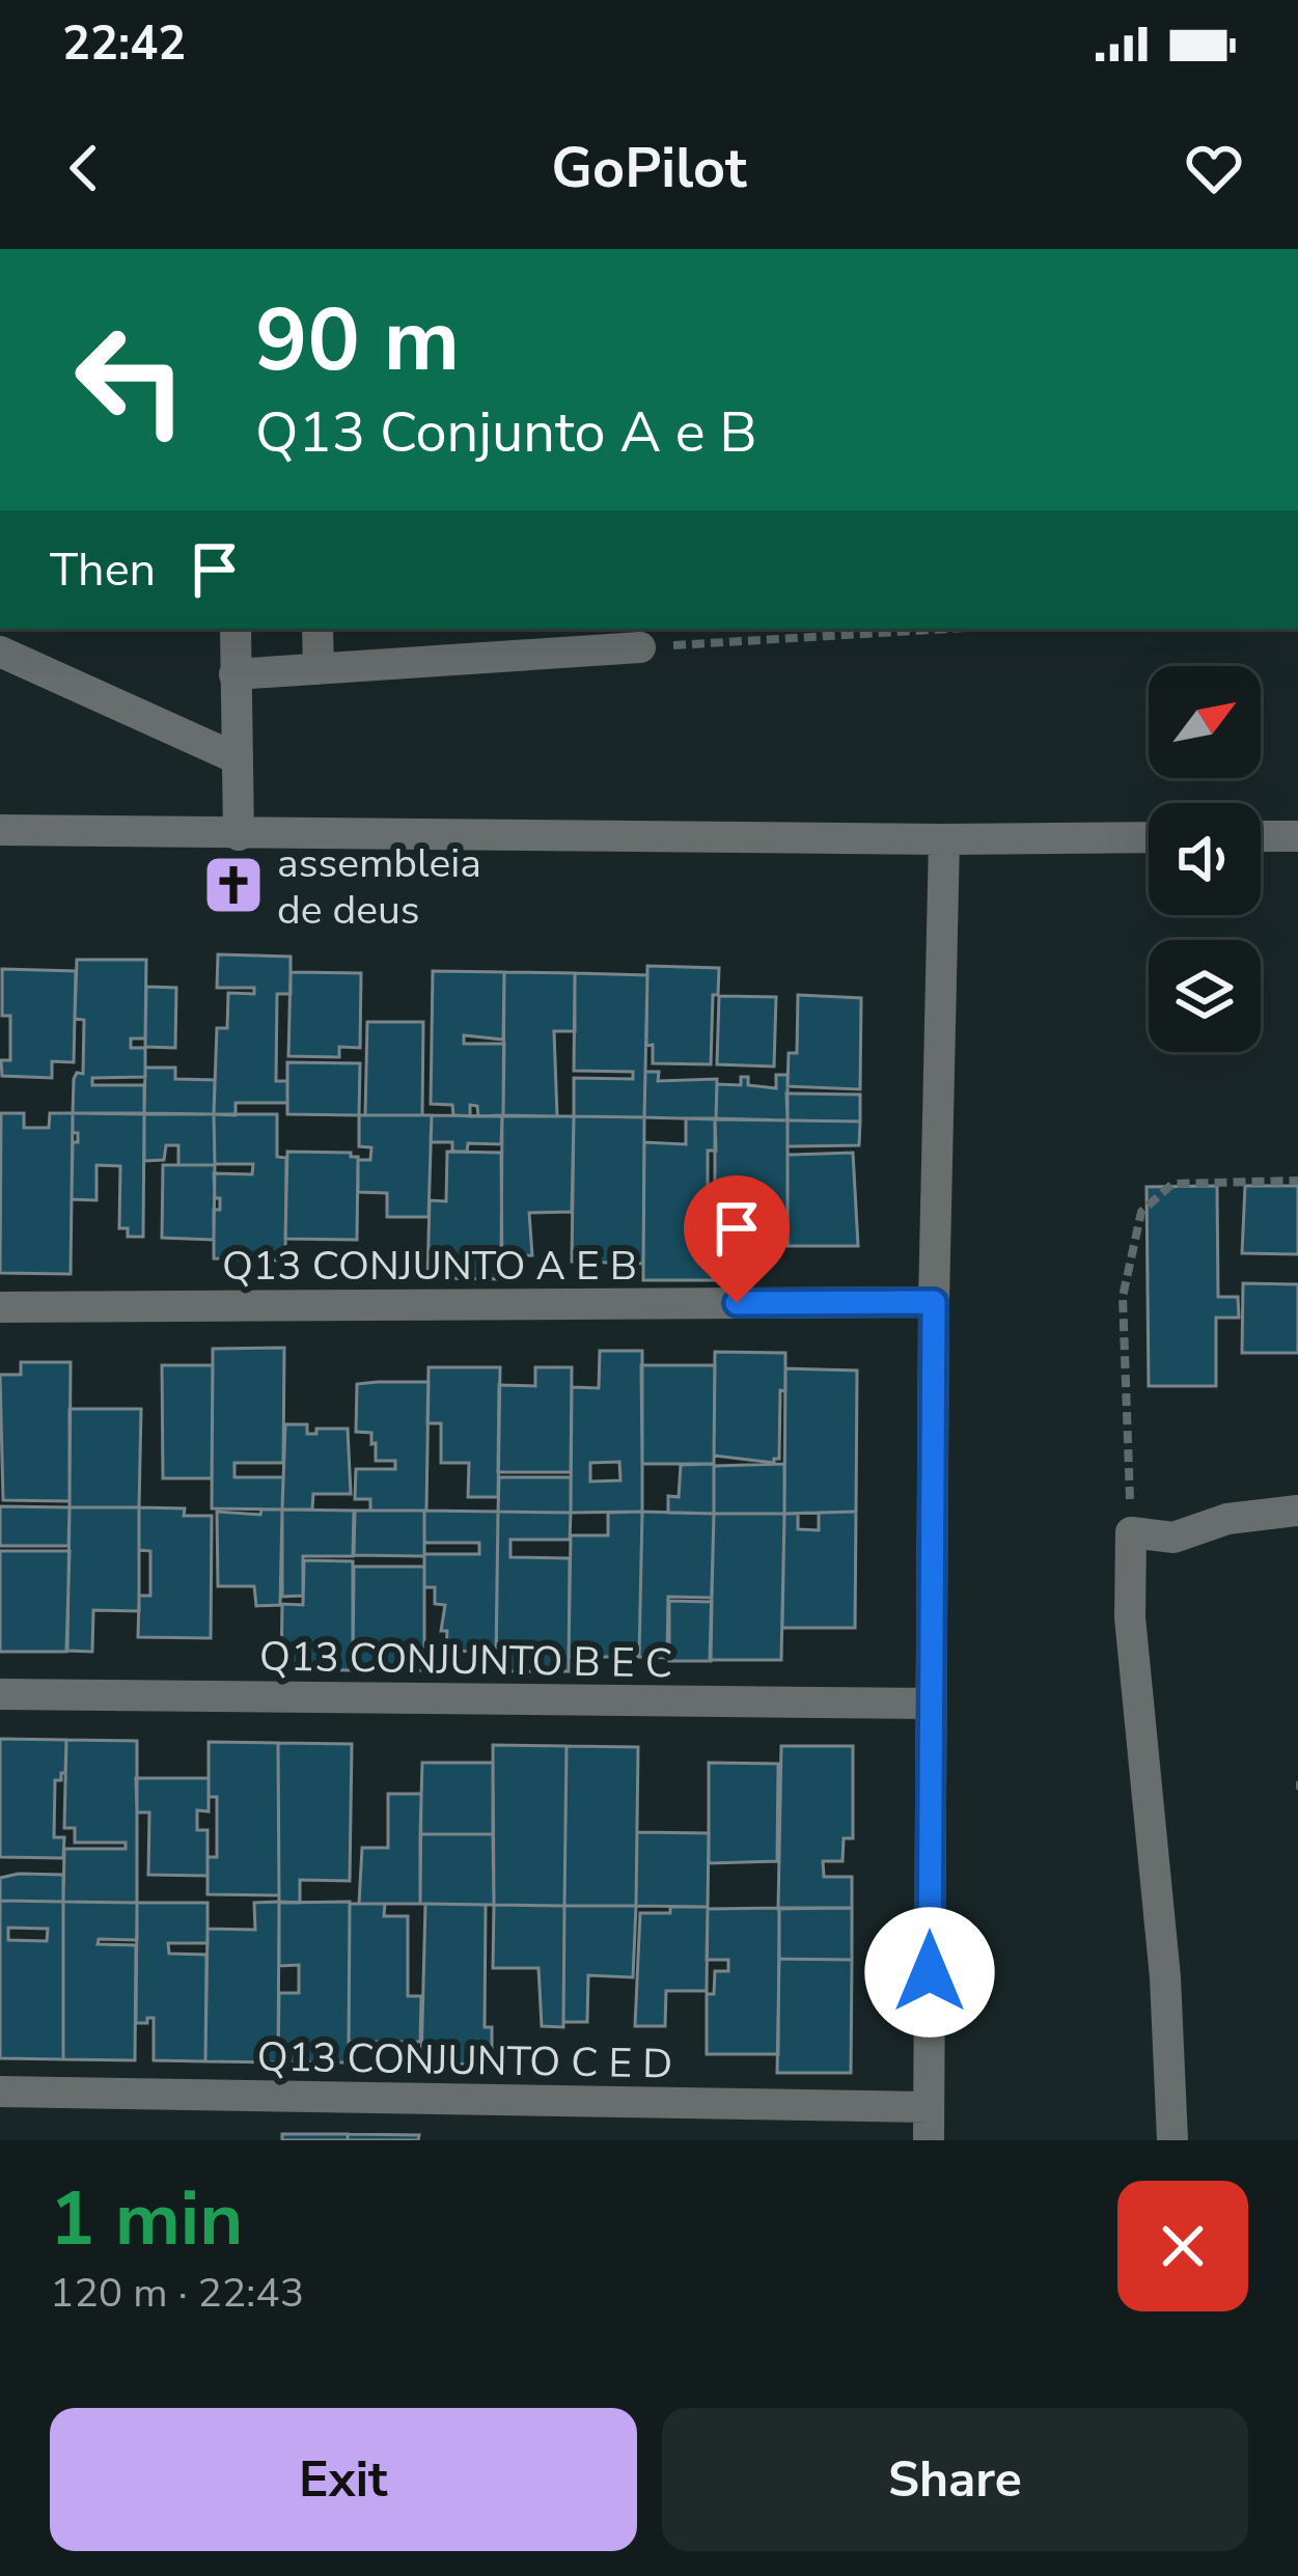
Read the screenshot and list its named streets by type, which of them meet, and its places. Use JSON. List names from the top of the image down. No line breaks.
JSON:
{"streets":{"street":["Q13 CONJUNTO A E B","Q13 CONJUNTO B E C","Q13 CONJUNTO C E D"]},"places":{"church":["assembleia de deus"]},"north":"top right","page":{"status":"22:42","header":"GoPilot","turn":["90 m","Q13 Conjunto A e B"],"then":"Then","heading":["1 min","120 m · 22:43"],"buttons":["Exit","Share"]}}
